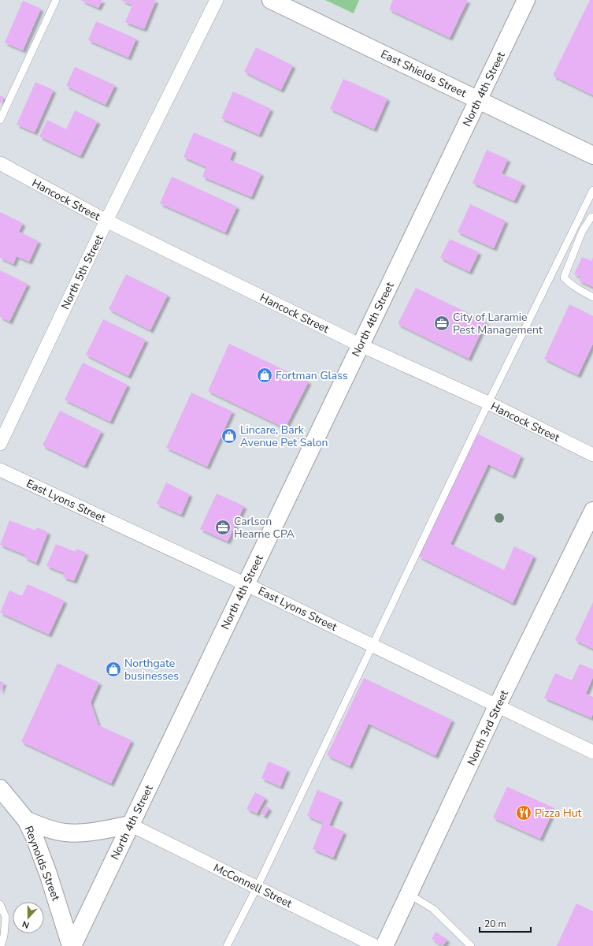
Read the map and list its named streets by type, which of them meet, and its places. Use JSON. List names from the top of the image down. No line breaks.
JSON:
{"streets":{"street":["East Shields Street","North 4th Street","Hancock Street","North 5th Street","East Lyons Street","North 3rd Street","Reynolds Street","McConnell Street"]},"crossings":[["East Shields Street","North 4th Street"],["North 4th Street","Hancock Street"],["North 4th Street","East Lyons Street"],["North 4th Street","Reynolds Street"],["North 4th Street","McConnell Street"],["Hancock Street","North 5th Street"],["East Lyons Street","North 3rd Street"]],"places":{"office":["City of Laramie Pest Management","Carlson Hearne CPA"],"shop":["Fortman Glass","Lincare, Bark Avenue Pet Salon","Northgate businesses"],"restaurant":["Pizza Hut"]},"scale_bar":"20 m","north":"bottom"}
